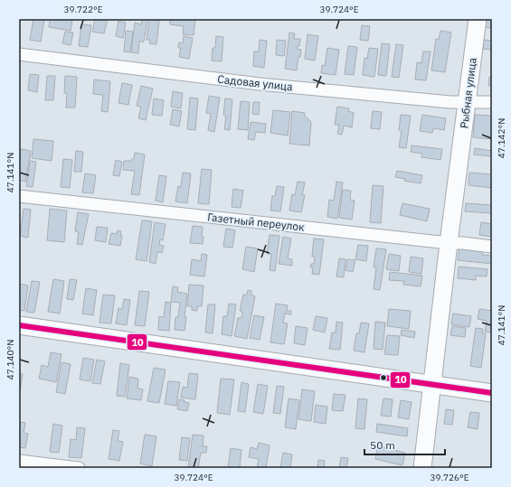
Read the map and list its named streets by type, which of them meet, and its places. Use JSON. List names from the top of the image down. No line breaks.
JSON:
{"streets":{"main road":["Рыбная улица"],"street":["Садовая улица","Газетный переулок"]},"crossings":[["Садовая улица","Рыбная улица"],["Рыбная улица","Газетный переулок"]],"lines":["transit line 10"],"scale_bar":"50 m","coordinates":["39.722°E","39.724°E","47.142°N","47.141°N","47.140°N","39.726°E"]}
